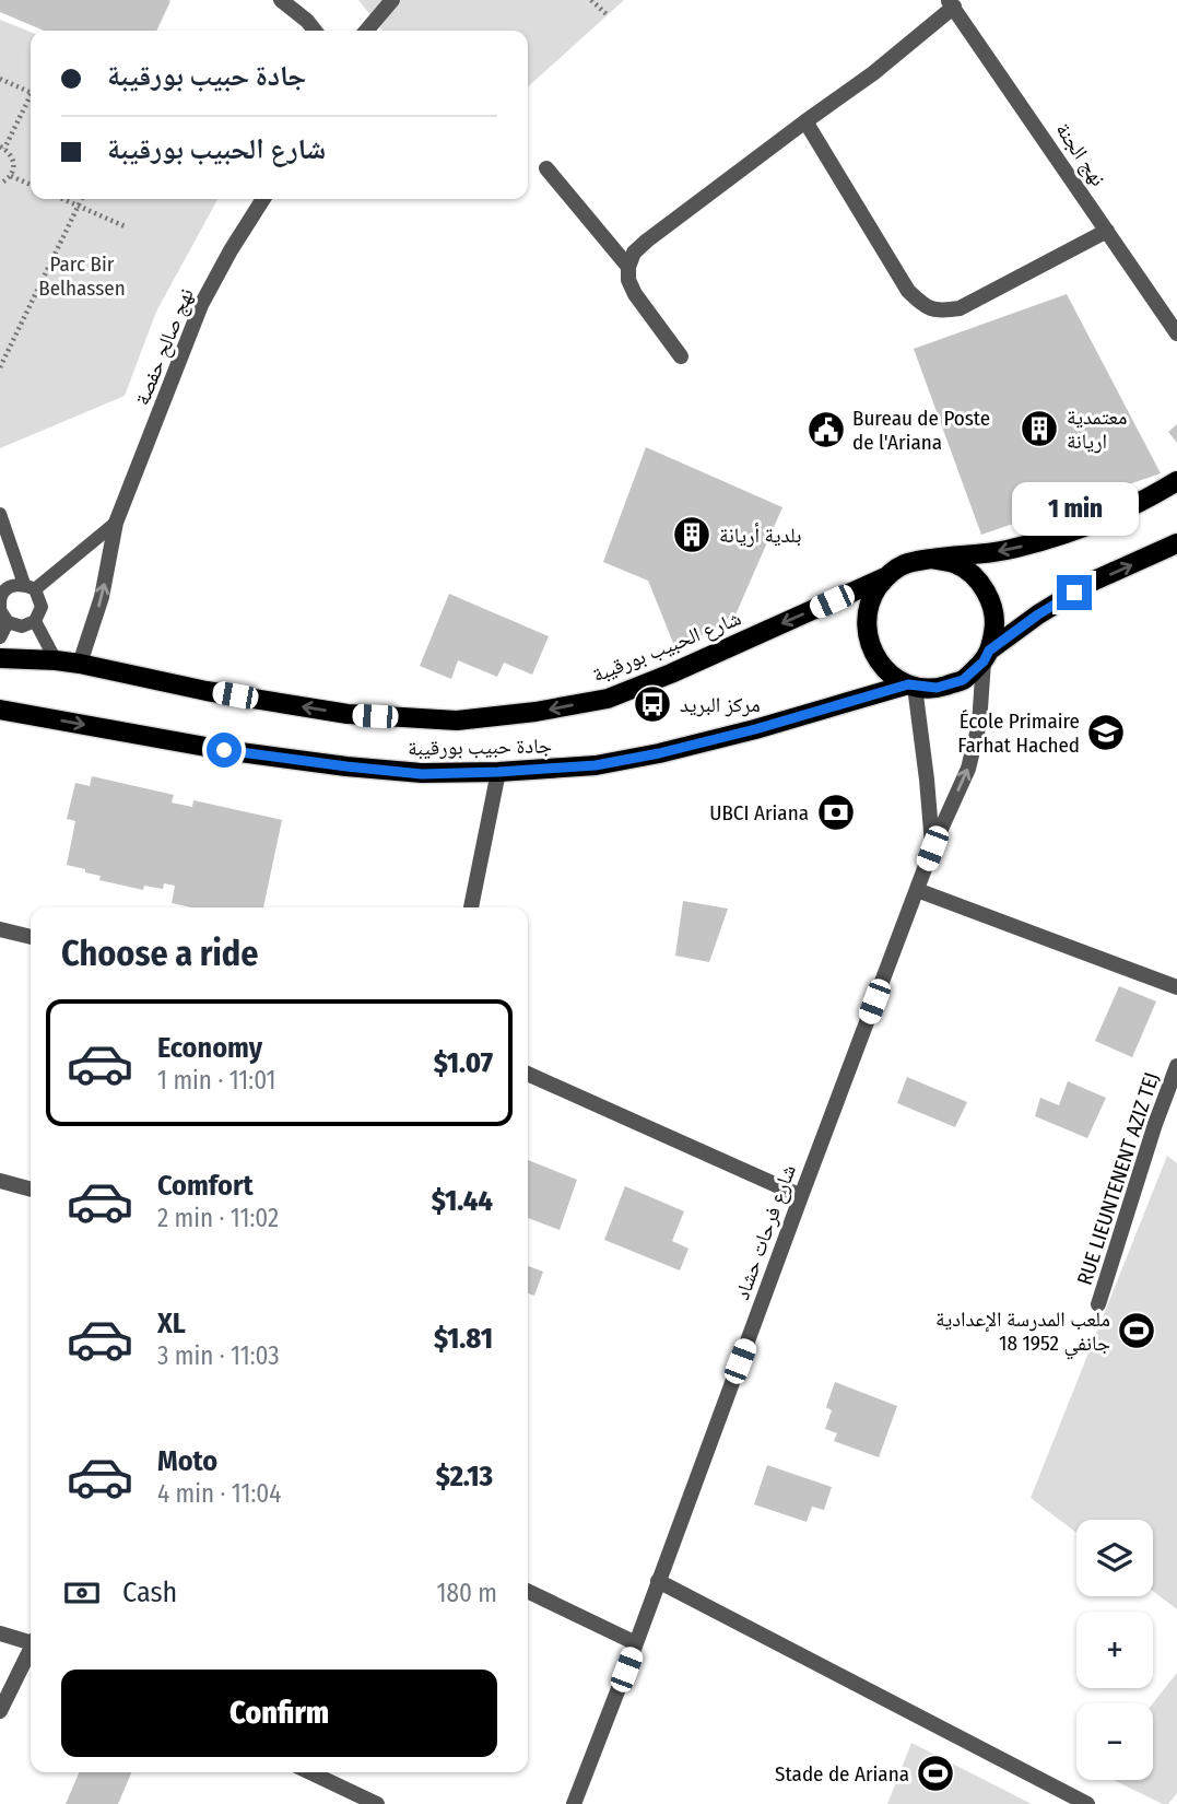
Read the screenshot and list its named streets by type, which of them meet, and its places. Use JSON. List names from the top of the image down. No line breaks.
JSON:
{"streets":{"main road":["شارع الحبيب بورقيبة","جادة حبيب بورقيبة"],"street":["نهج الجنة","نهج صالح حفصة","RUE LIEUNTENENT AZIZ TEJ","شارع فرحات حشاد"]},"crossings":[["نهج صالح حفصة","شارع الحبيب بورقيبة"],["شارع الحبيب بورقيبة","جادة حبيب بورقيبة"],["شارع الحبيب بورقيبة","شارع فرحات حشاد"],["جادة حبيب بورقيبة","شارع فرحات حشاد"]],"one_way":["شارع الحبيب بورقيبة","جادة حبيب بورقيبة"],"parks":["Parc Bir Belhassen"],"places":{"building":["معتمدية اريانة","بلدية أريانة"],"public building":["Bureau de Poste de l'Ariana"],"bus stop":["مركز البريد"],"school or university":["École Primaire Farhat Hached"],"bank":["UBCI Ariana"],"sports":["ملعب المدرسة الإعدادية 18 جانفي 1952","Stade de Ariana"]},"page":{"banner":["جادة حبيب بورقيبة","شارع الحبيب بورقيبة"],"bubble":"1 min","heading":"Choose a ride","list":[{"name":"Economy","note":"1 min · 11:01","value":"$1.07"},{"name":"Comfort","note":"2 min · 11:02","value":"$1.44"},{"name":"XL","note":"3 min · 11:03","value":"$1.81"},{"name":"Moto","note":"4 min · 11:04","value":"$2.13"}],"map_buttons":["+","−"],"pay":["Cash","180 m"],"buttons":"Confirm"}}
